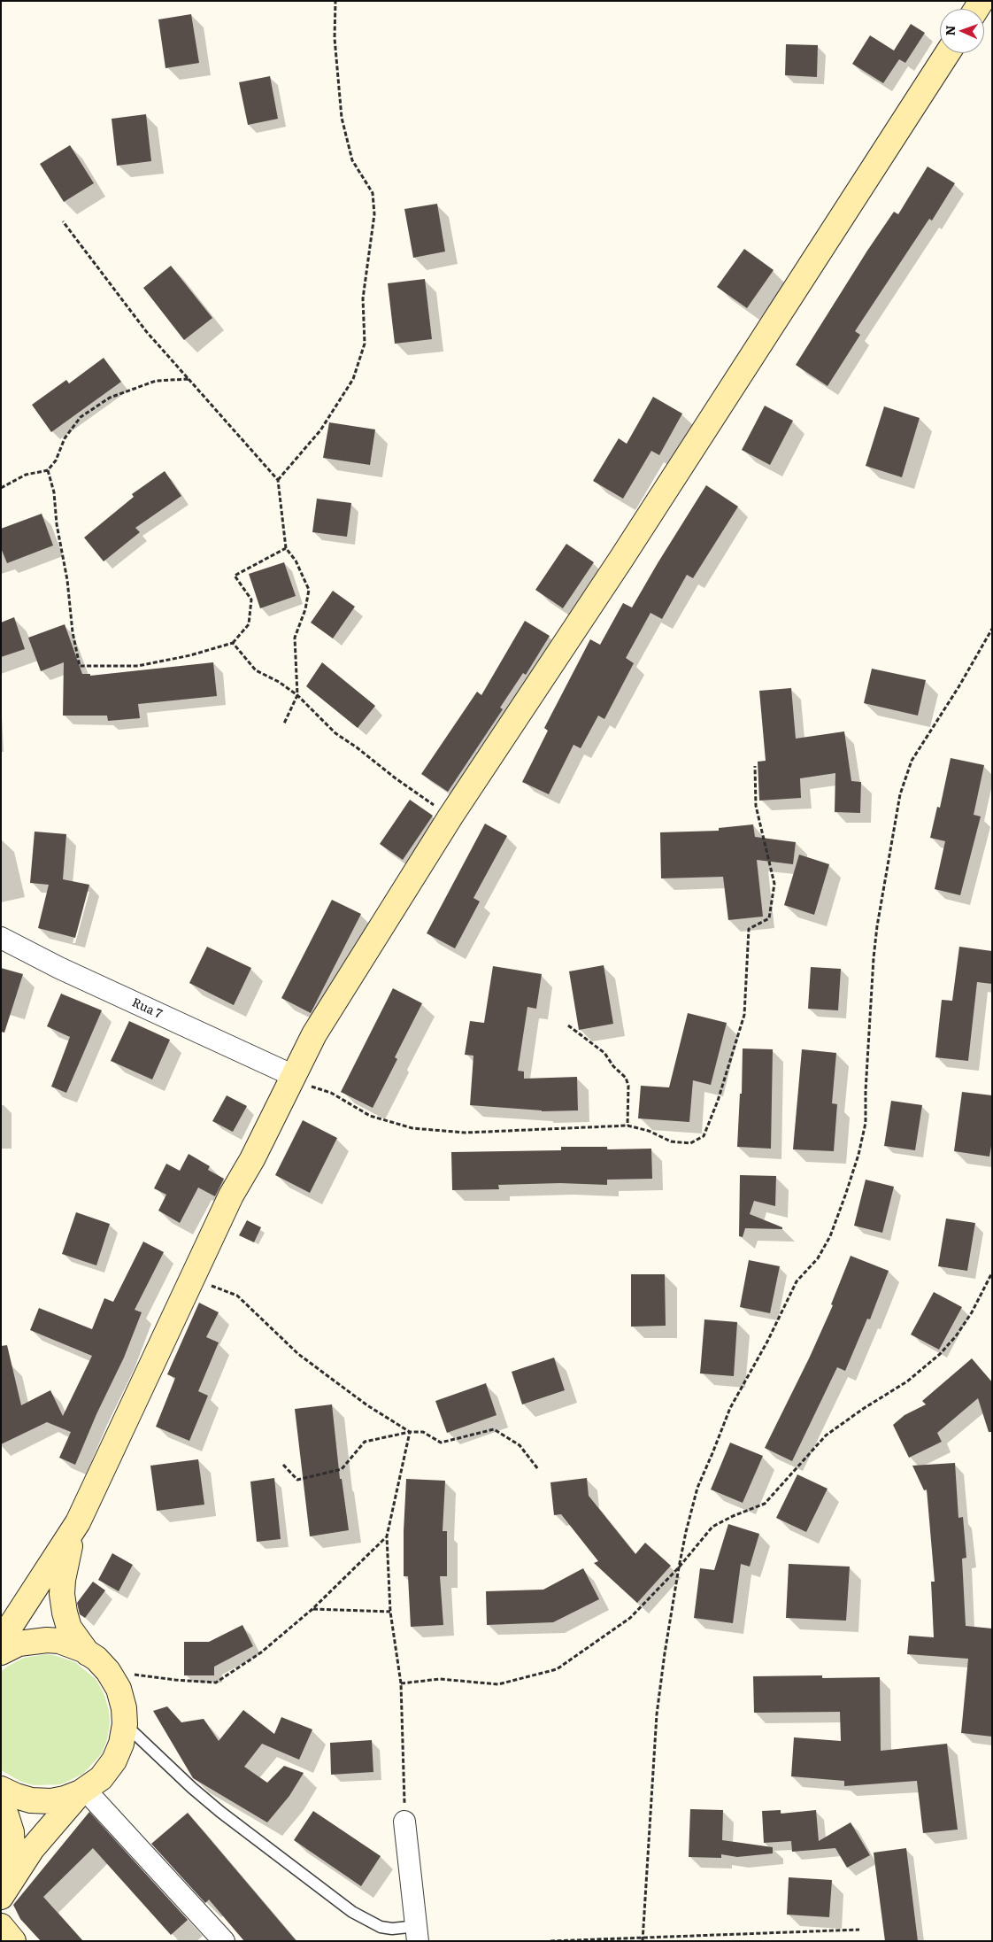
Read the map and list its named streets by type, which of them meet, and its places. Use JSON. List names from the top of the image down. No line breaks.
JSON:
{"streets":{"street":["Rua 7"]},"north":"left"}
